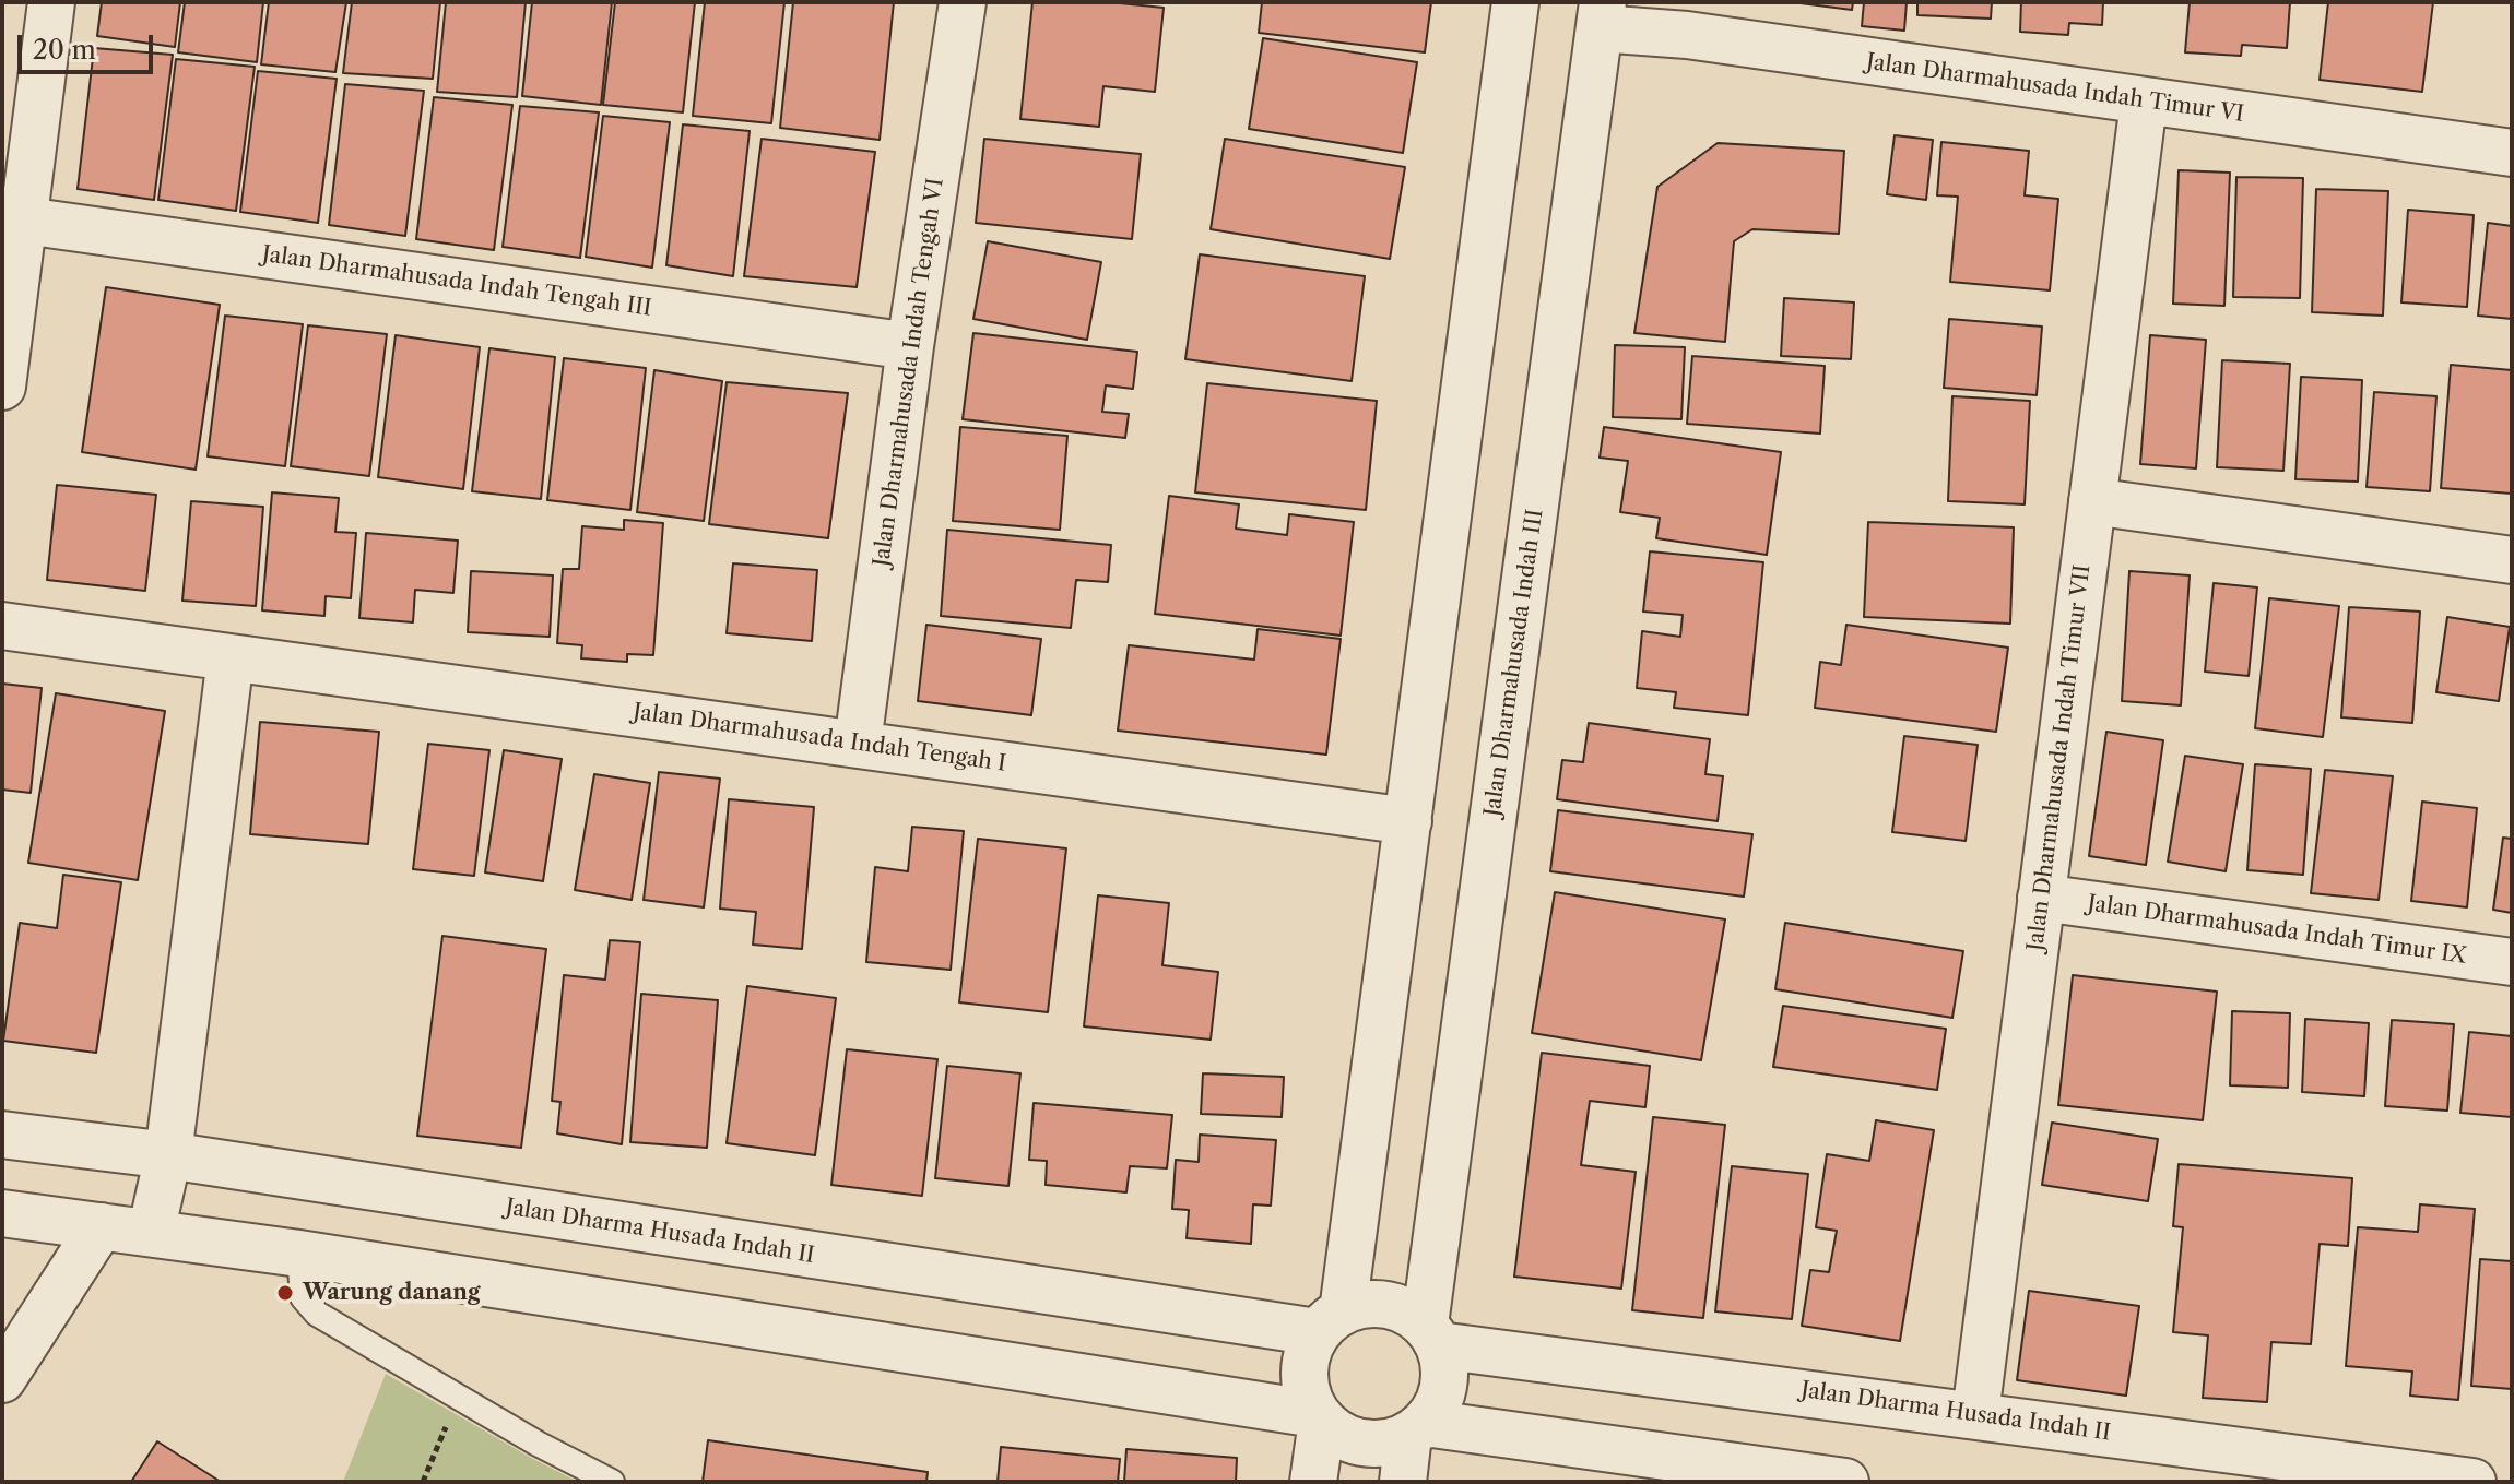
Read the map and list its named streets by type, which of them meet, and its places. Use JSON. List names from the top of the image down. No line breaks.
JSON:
{"streets":{"street":["Jalan Dharmahusada Indah Timur VI","Jalan Dharmahusada Indah Tengah III","Jalan Dharmahusada Indah Tengah VI","Jalan Dharmahusada Indah III","Jalan Dharmahusada Indah Tengah I","Jalan Dharmahusada Indah Timur VII","Jalan Dharmahusada Indah Timur IX","Jalan Dharma Husada Indah II"]},"crossings":[["Jalan Dharmahusada Indah Timur VI","Jalan Dharmahusada Indah III"],["Jalan Dharmahusada Indah Timur VI","Jalan Dharmahusada Indah Timur VII"],["Jalan Dharmahusada Indah Tengah III","Jalan Dharmahusada Indah Tengah VI"],["Jalan Dharmahusada Indah Tengah VI","Jalan Dharmahusada Indah Tengah I"],["Jalan Dharmahusada Indah III","Jalan Dharma Husada Indah II"],["Jalan Dharmahusada Indah Timur VII","Jalan Dharmahusada Indah Timur IX"],["Jalan Dharmahusada Indah Timur VII","Jalan Dharma Husada Indah II"]],"places":["Warung danang"],"scale_bar":"20 m"}
